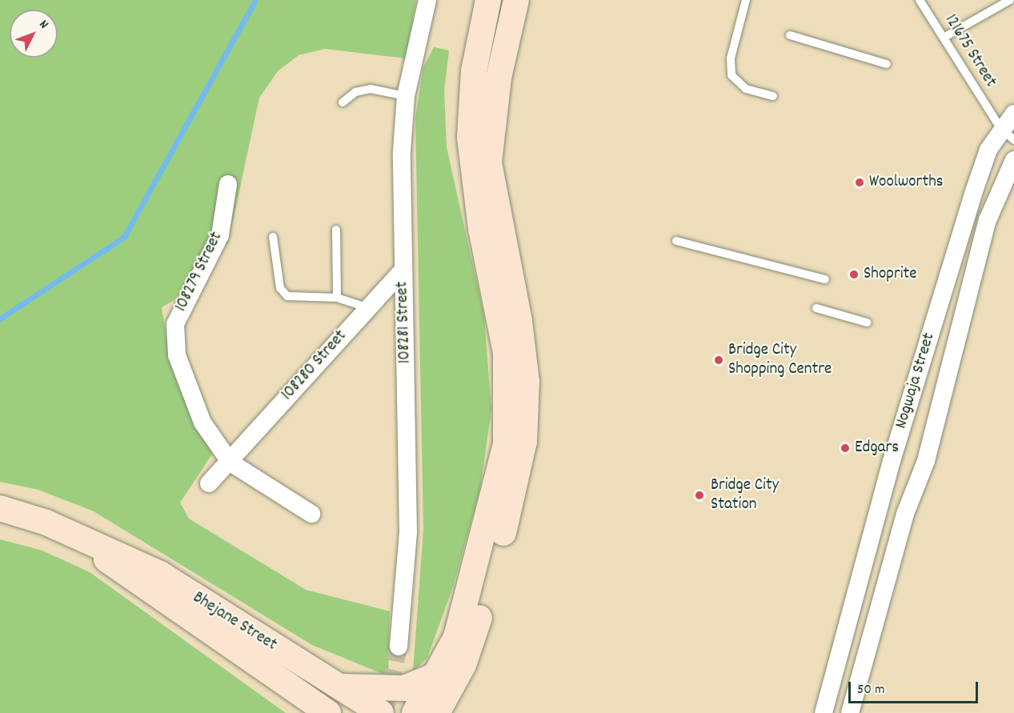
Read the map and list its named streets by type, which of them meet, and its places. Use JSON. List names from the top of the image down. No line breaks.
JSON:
{"streets":{"street":["108279 Street","108281 Street","108280 Street","Nogwaja Street","Bhejane Street"],"lane":["121675 Street"]},"crossings":[["121675 Street","Nogwaja Street"],["108279 Street","108280 Street"],["108281 Street","108280 Street"]],"places":["Woolworths","Shoprite","Bridge City Shopping Centre","Edgars","Bridge City Station"],"scale_bar":"50 m","north":"top right"}
